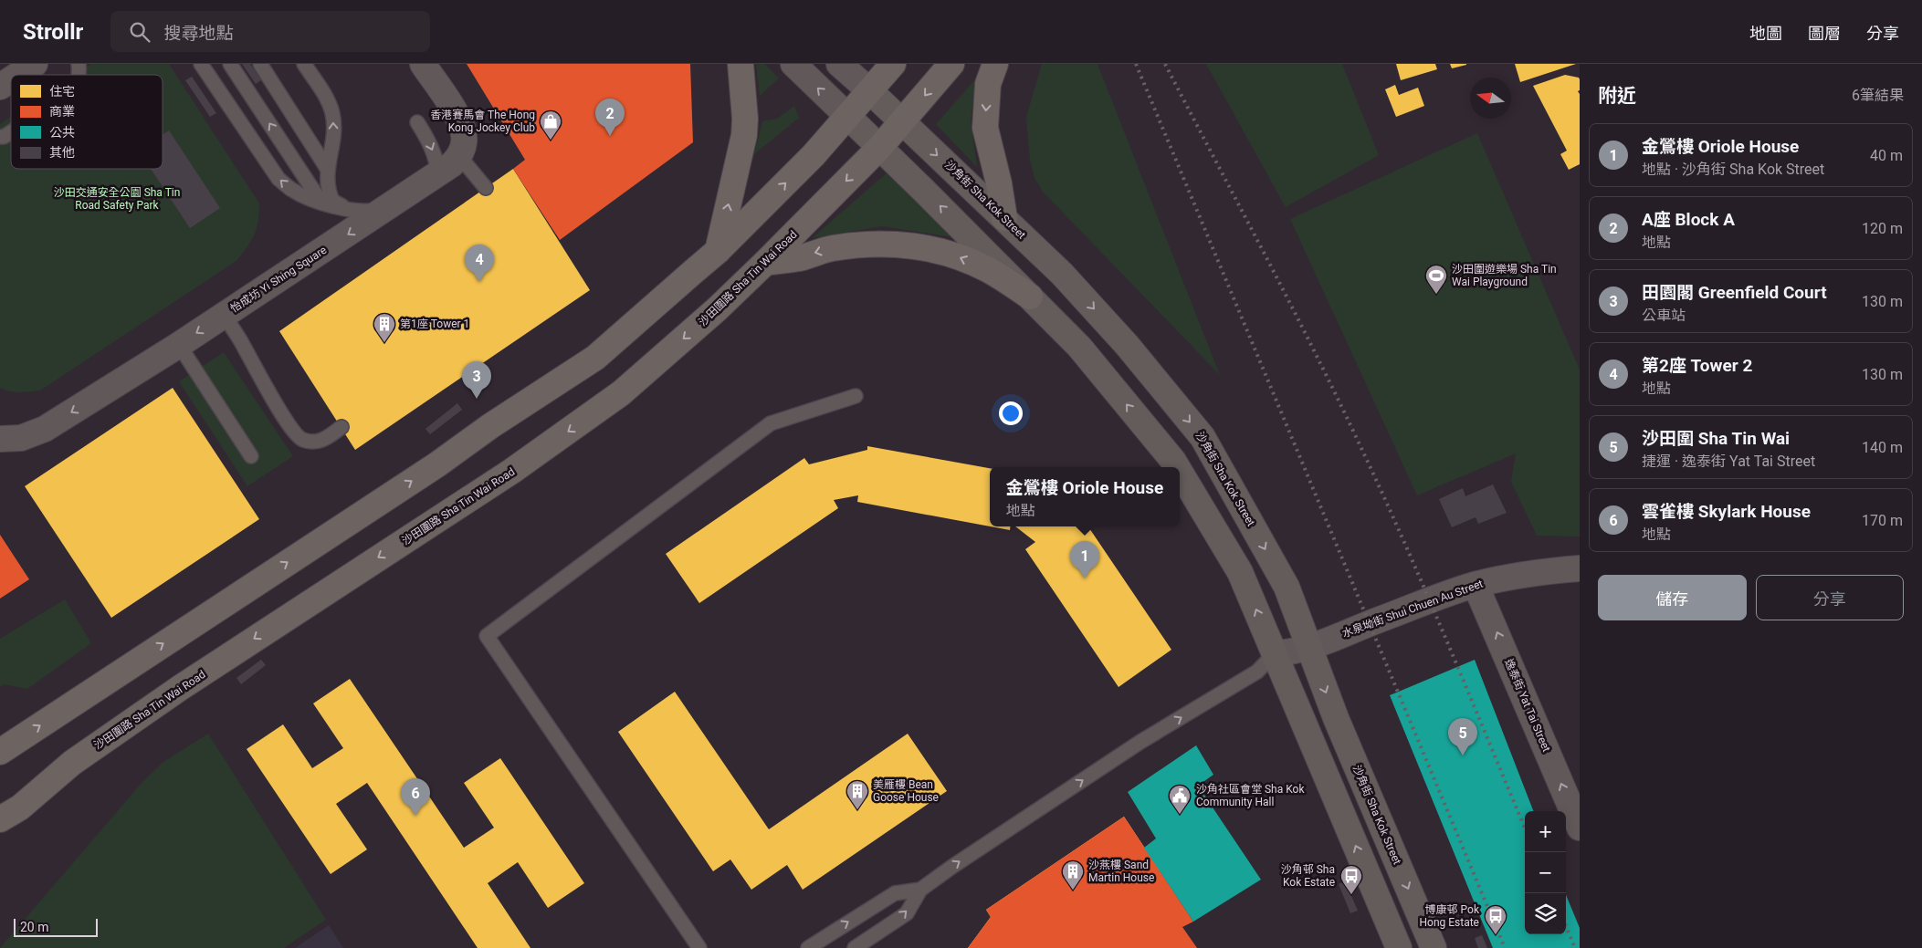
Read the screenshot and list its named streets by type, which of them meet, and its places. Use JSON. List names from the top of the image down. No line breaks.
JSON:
{"streets":{"main road":["沙角街 Sha Kok Street","沙田圍路 Sha Tin Wai Road"],"street":["怡成坊 Yi Shing Square","水泉坳街 Shui Chuen Au Street","逸泰街 Yat Tai Street"]},"crossings":[["沙角街 Sha Kok Street","沙田圍路 Sha Tin Wai Road"],["沙角街 Sha Kok Street","水泉坳街 Shui Chuen Au Street"],["水泉坳街 Shui Chuen Au Street","逸泰街 Yat Tai Street"]],"one_way":["沙角街 Sha Kok Street","怡成坊 Yi Shing Square","逸泰街 Yat Tai Street"],"parks":["沙田交通安全公園 Sha Tin Road Safety Park"],"places":{"shop":["香港賽馬會 The Hong Kong Jockey Club"],"sports":["沙田圍遊樂場 Sha Tin Wai Playground"],"building":["第1座 Tower 1","美雁樓 Bean Goose House","沙燕樓 Sand Martin House"],"public building":["沙角社區會堂 Sha Kok Community Hall"],"bus stop":["沙角邨 Sha Kok Estate","博康邨 Pok Hong Estate"]},"legend":["住宅","商業","公共","其他"],"scale_bar":"20 m","north":"left","page":{"header":"Strollr","search":"搜尋地點","nav":["地圖","圖層","分享"],"heading":["附近","6筆結果"],"pins":["2","4","3","1","5","6"],"list":[{"mark":"1","name":"金鶯樓 Oriole House","note":"地點 · 沙角街 Sha Kok Street","value":"40 m"},{"mark":"2","name":"A座 Block A","note":"地點","value":"120 m"},{"mark":"3","name":"田園閣 Greenfield Court","note":"公車站","value":"130 m"},{"mark":"4","name":"第2座 Tower 2","note":"地點","value":"130 m"},{"mark":"5","name":"沙田圍 Sha Tin Wai","note":"捷運 · 逸泰街 Yat Tai Street","value":"140 m"},{"mark":"6","name":"雲雀樓 Skylark House","note":"地點","value":"170 m"}],"popup":["金鶯樓 Oriole House","地點"],"buttons":["儲存","分享"],"map_buttons":["+","−"],"scale":"20 m"}}
